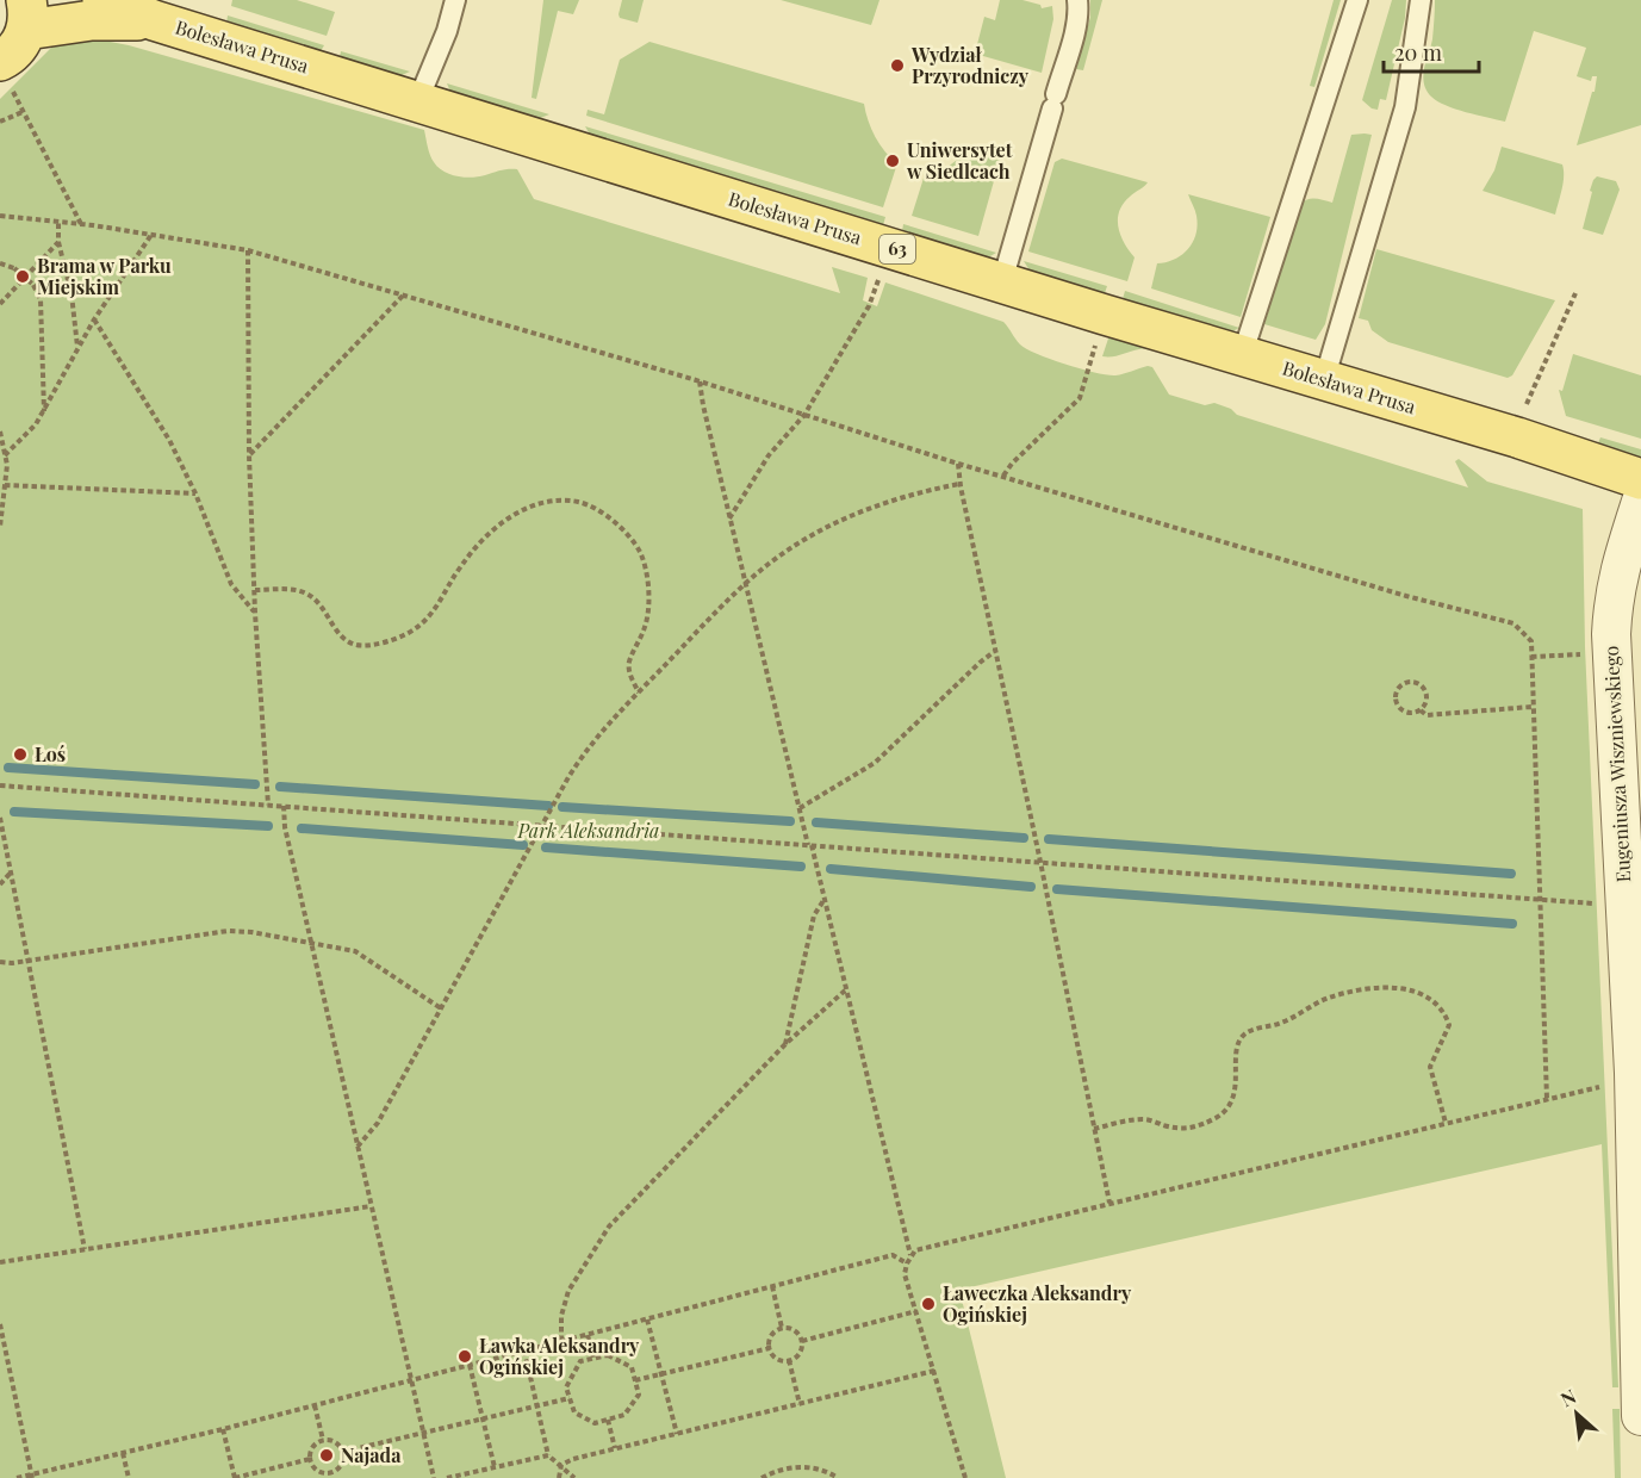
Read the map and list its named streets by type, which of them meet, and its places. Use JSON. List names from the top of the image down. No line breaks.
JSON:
{"streets":{"main road":["Bolesława Prusa","63"],"street":["Eugeniusza Wiszniewskiego"]},"crossings":[["Bolesława Prusa","63"]],"parks":["Park Aleksandria"],"places":["Wydział Przyrodniczy","Uniwersytet w Siedlcach","Brama w Parku Miejskim","Łoś","Ławeczka Aleksandry Ogińskiej","Ławka Aleksandry Ogińskiej","Najada"],"scale_bar":"20 m","north":"top left"}
